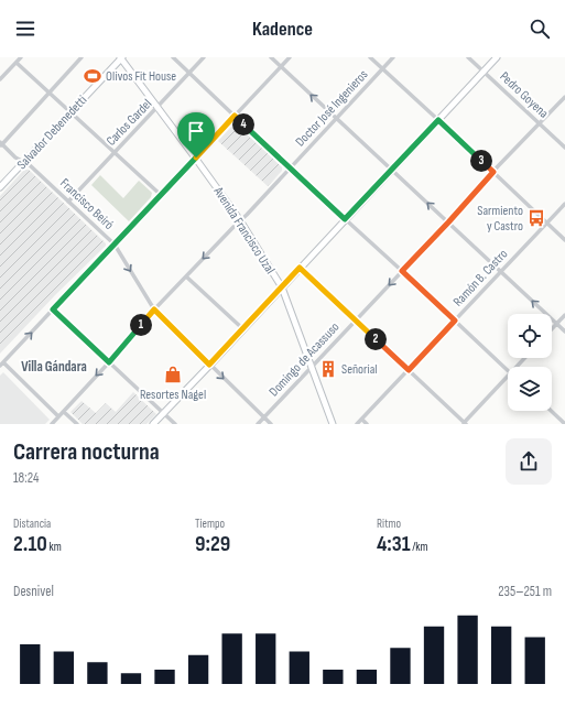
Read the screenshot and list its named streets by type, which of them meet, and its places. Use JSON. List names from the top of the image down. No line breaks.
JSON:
{"streets":{"street":["Pedro Goyena","Doctor José Ingenieros","Carlos Gardel","Salvador Debenedetti","Francisco Beiró","Avenida Francisco Uzal","Ramón B. Castro","Domingo de Acassuso"]},"crossings":[["Pedro Goyena","Domingo de Acassuso"],["Doctor José Ingenieros","Francisco Beiró"],["Doctor José Ingenieros","Avenida Francisco Uzal"],["Carlos Gardel","Francisco Beiró"],["Carlos Gardel","Avenida Francisco Uzal"],["Salvador Debenedetti","Francisco Beiró"],["Salvador Debenedetti","Avenida Francisco Uzal"],["Francisco Beiró","Domingo de Acassuso"],["Avenida Francisco Uzal","Domingo de Acassuso"]],"one_way":["Francisco Beiró"],"districts":["Villa Gándara"],"places":{"sports":["Olivos Fit House"],"bus stop":["Sarmiento y Castro"],"building":["Señorial"],"shop":["Resortes Nagel"]},"page":{"header":"Kadence","pins":["4","3","1","2"],"heading":["Carrera nocturna","18:24"],"stats":[["Distancia","2.10 km"],["Tiempo","9:29"],["Ritmo","4:31 /km"]],"chart":["Desnivel","235–251 m"]}}
